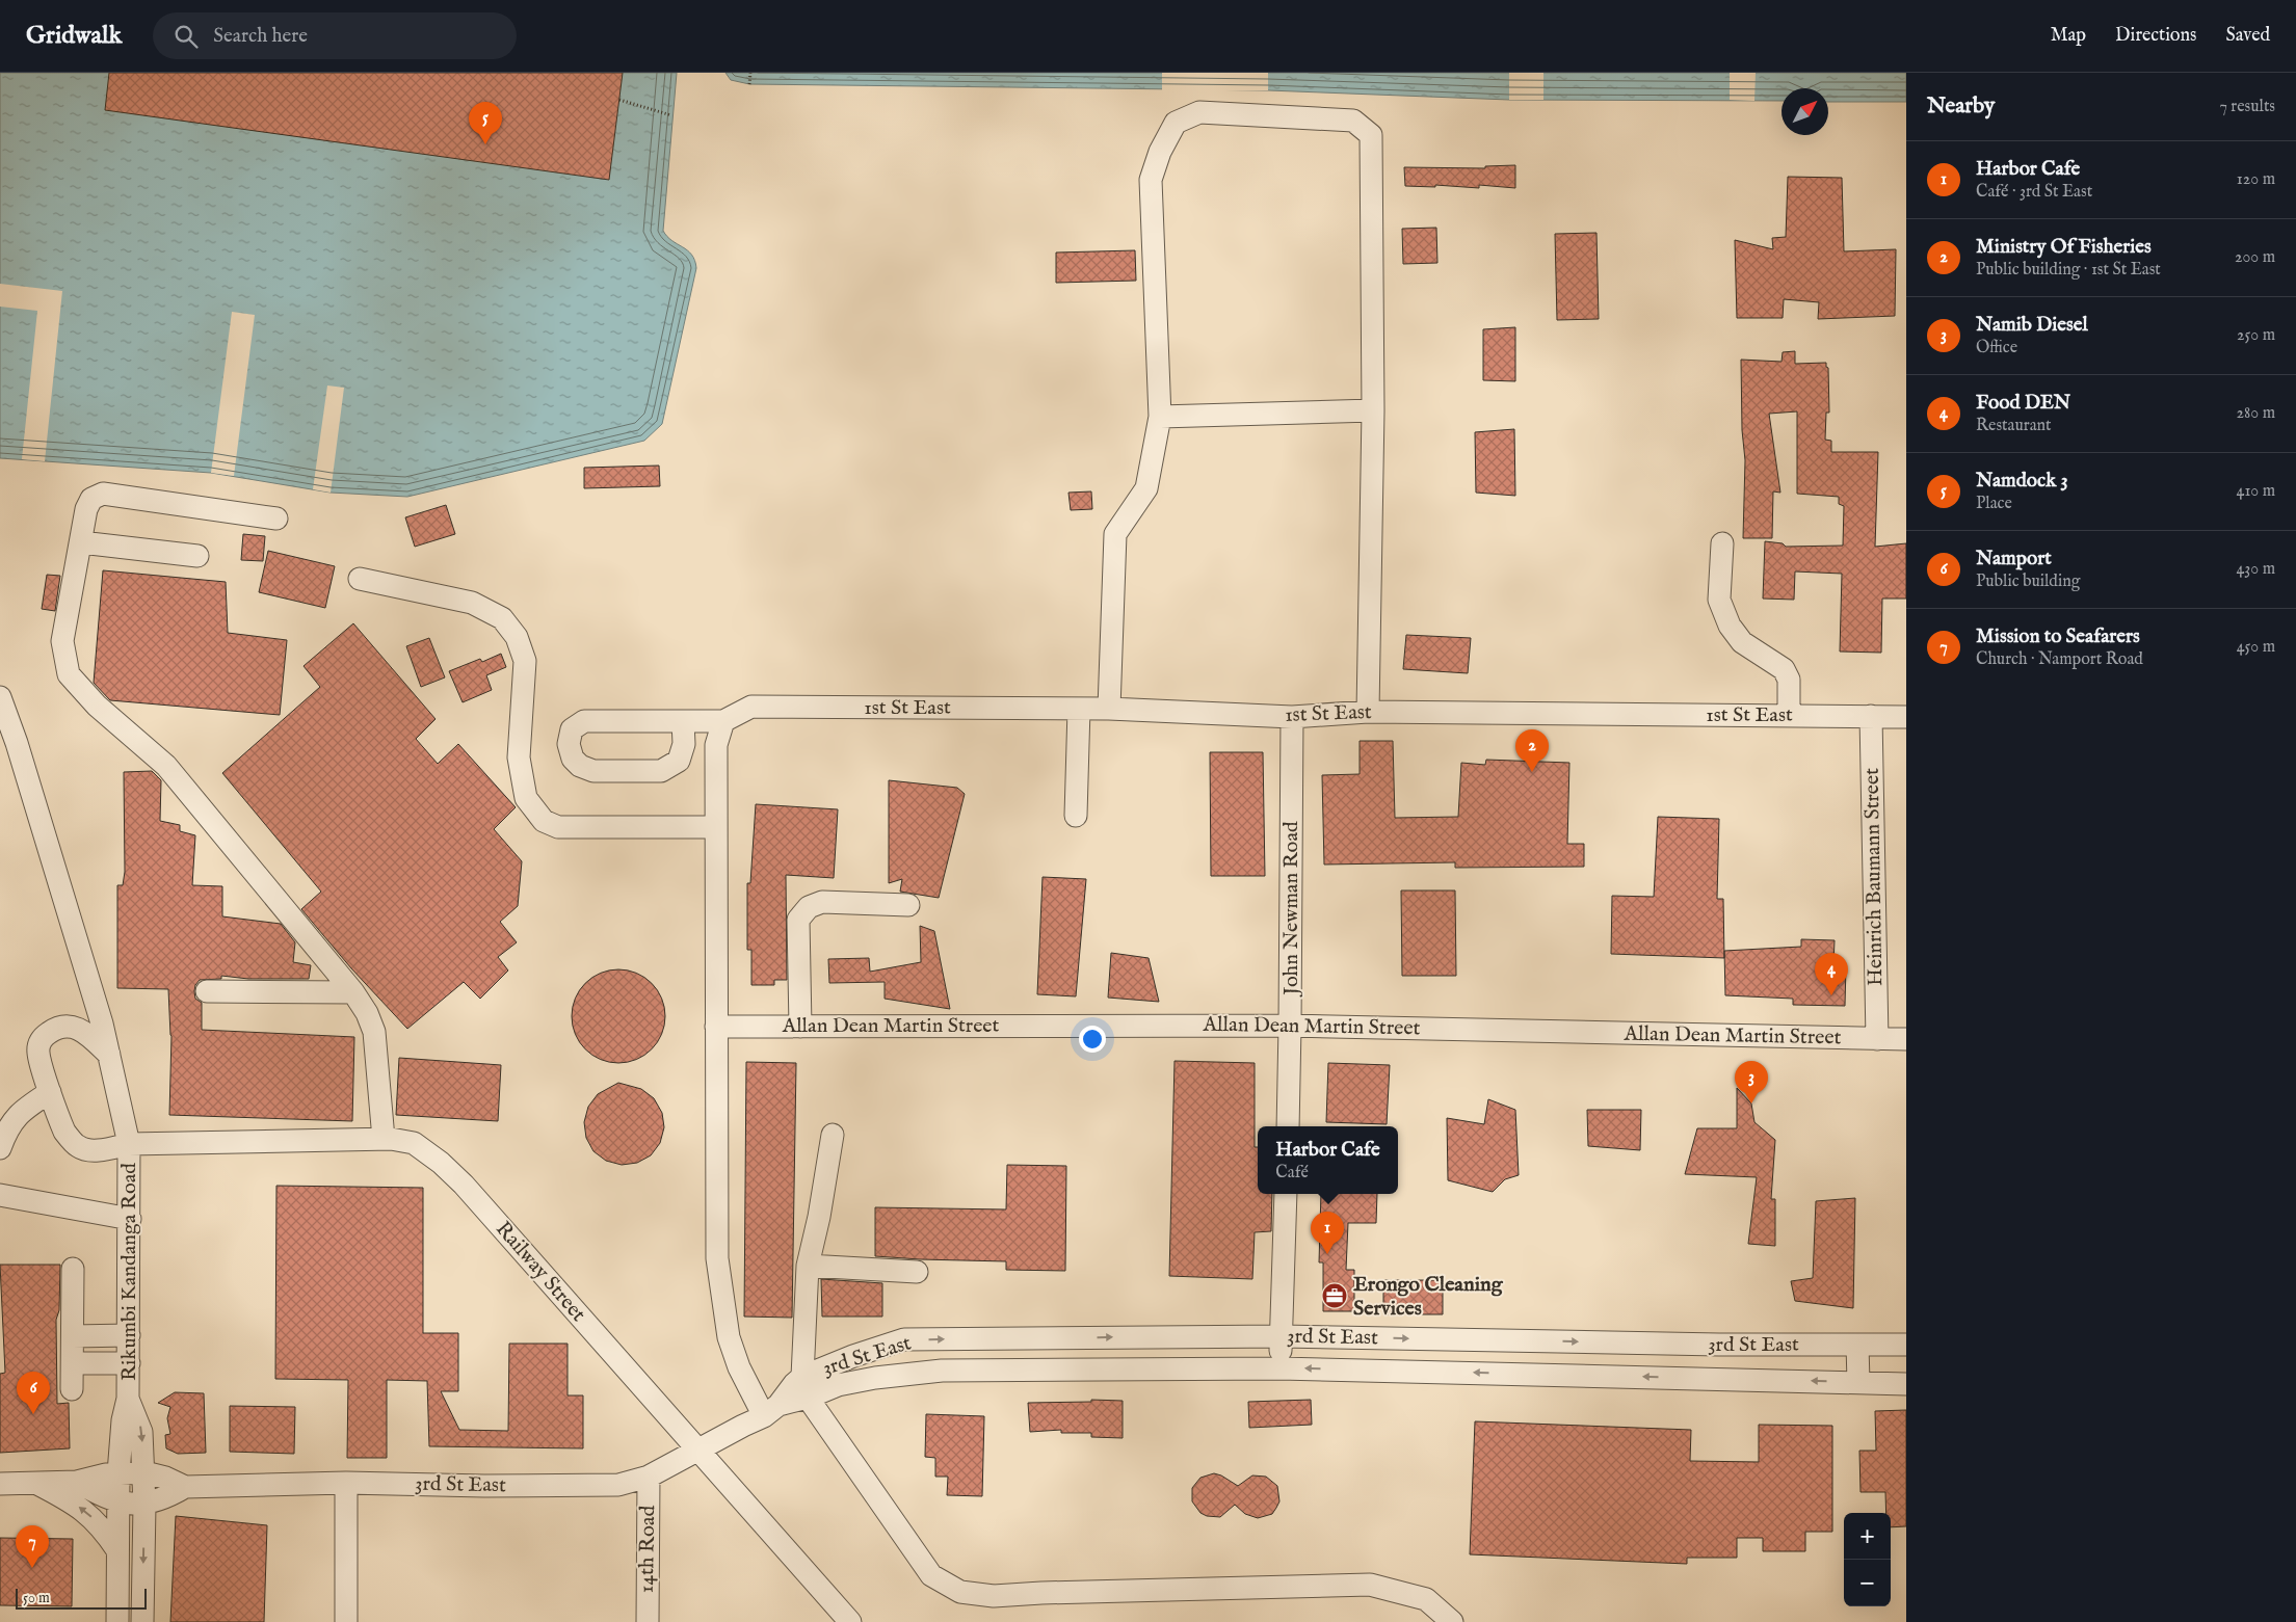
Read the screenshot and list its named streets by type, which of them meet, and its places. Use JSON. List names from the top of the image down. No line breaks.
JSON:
{"streets":{"street":["1st St East","Heinrich Baumann Street","John Newman Road","Allan Dean Martin Street","Rikumbi Kandanga Road","Railway Street","3rd St East","14th Road"]},"crossings":[["1st St East","Heinrich Baumann Street"],["1st St East","John Newman Road"],["Heinrich Baumann Street","Allan Dean Martin Street"],["John Newman Road","Allan Dean Martin Street"],["Rikumbi Kandanga Road","Railway Street"],["Rikumbi Kandanga Road","3rd St East"],["Railway Street","3rd St East"],["3rd St East","14th Road"]],"places":{"office":["Erongo Cleaning Services"]},"scale_bar":"50 m","north":"top right","page":{"header":"Gridwalk","search":"Search here","nav":["Map","Directions","Saved"],"heading":["Nearby","7 results"],"pins":["5","2","4","3","1","6","7"],"list":[{"mark":"1","name":"Harbor Cafe","note":"Café · 3rd St East","value":"120 m"},{"mark":"2","name":"Ministry Of Fisheries","note":"Public building · 1st St East","value":"200 m"},{"mark":"3","name":"Namib Diesel","note":"Office","value":"250 m"},{"mark":"4","name":"Food DEN","note":"Restaurant","value":"280 m"},{"mark":"5","name":"Namdock 3","note":"Place","value":"410 m"},{"mark":"6","name":"Namport","note":"Public building","value":"430 m"},{"mark":"7","name":"Mission to Seafarers","note":"Church · Namport Road","value":"450 m"}],"popup":["Harbor Cafe","Café"],"map_buttons":["+","−"],"scale":"50 m"}}
